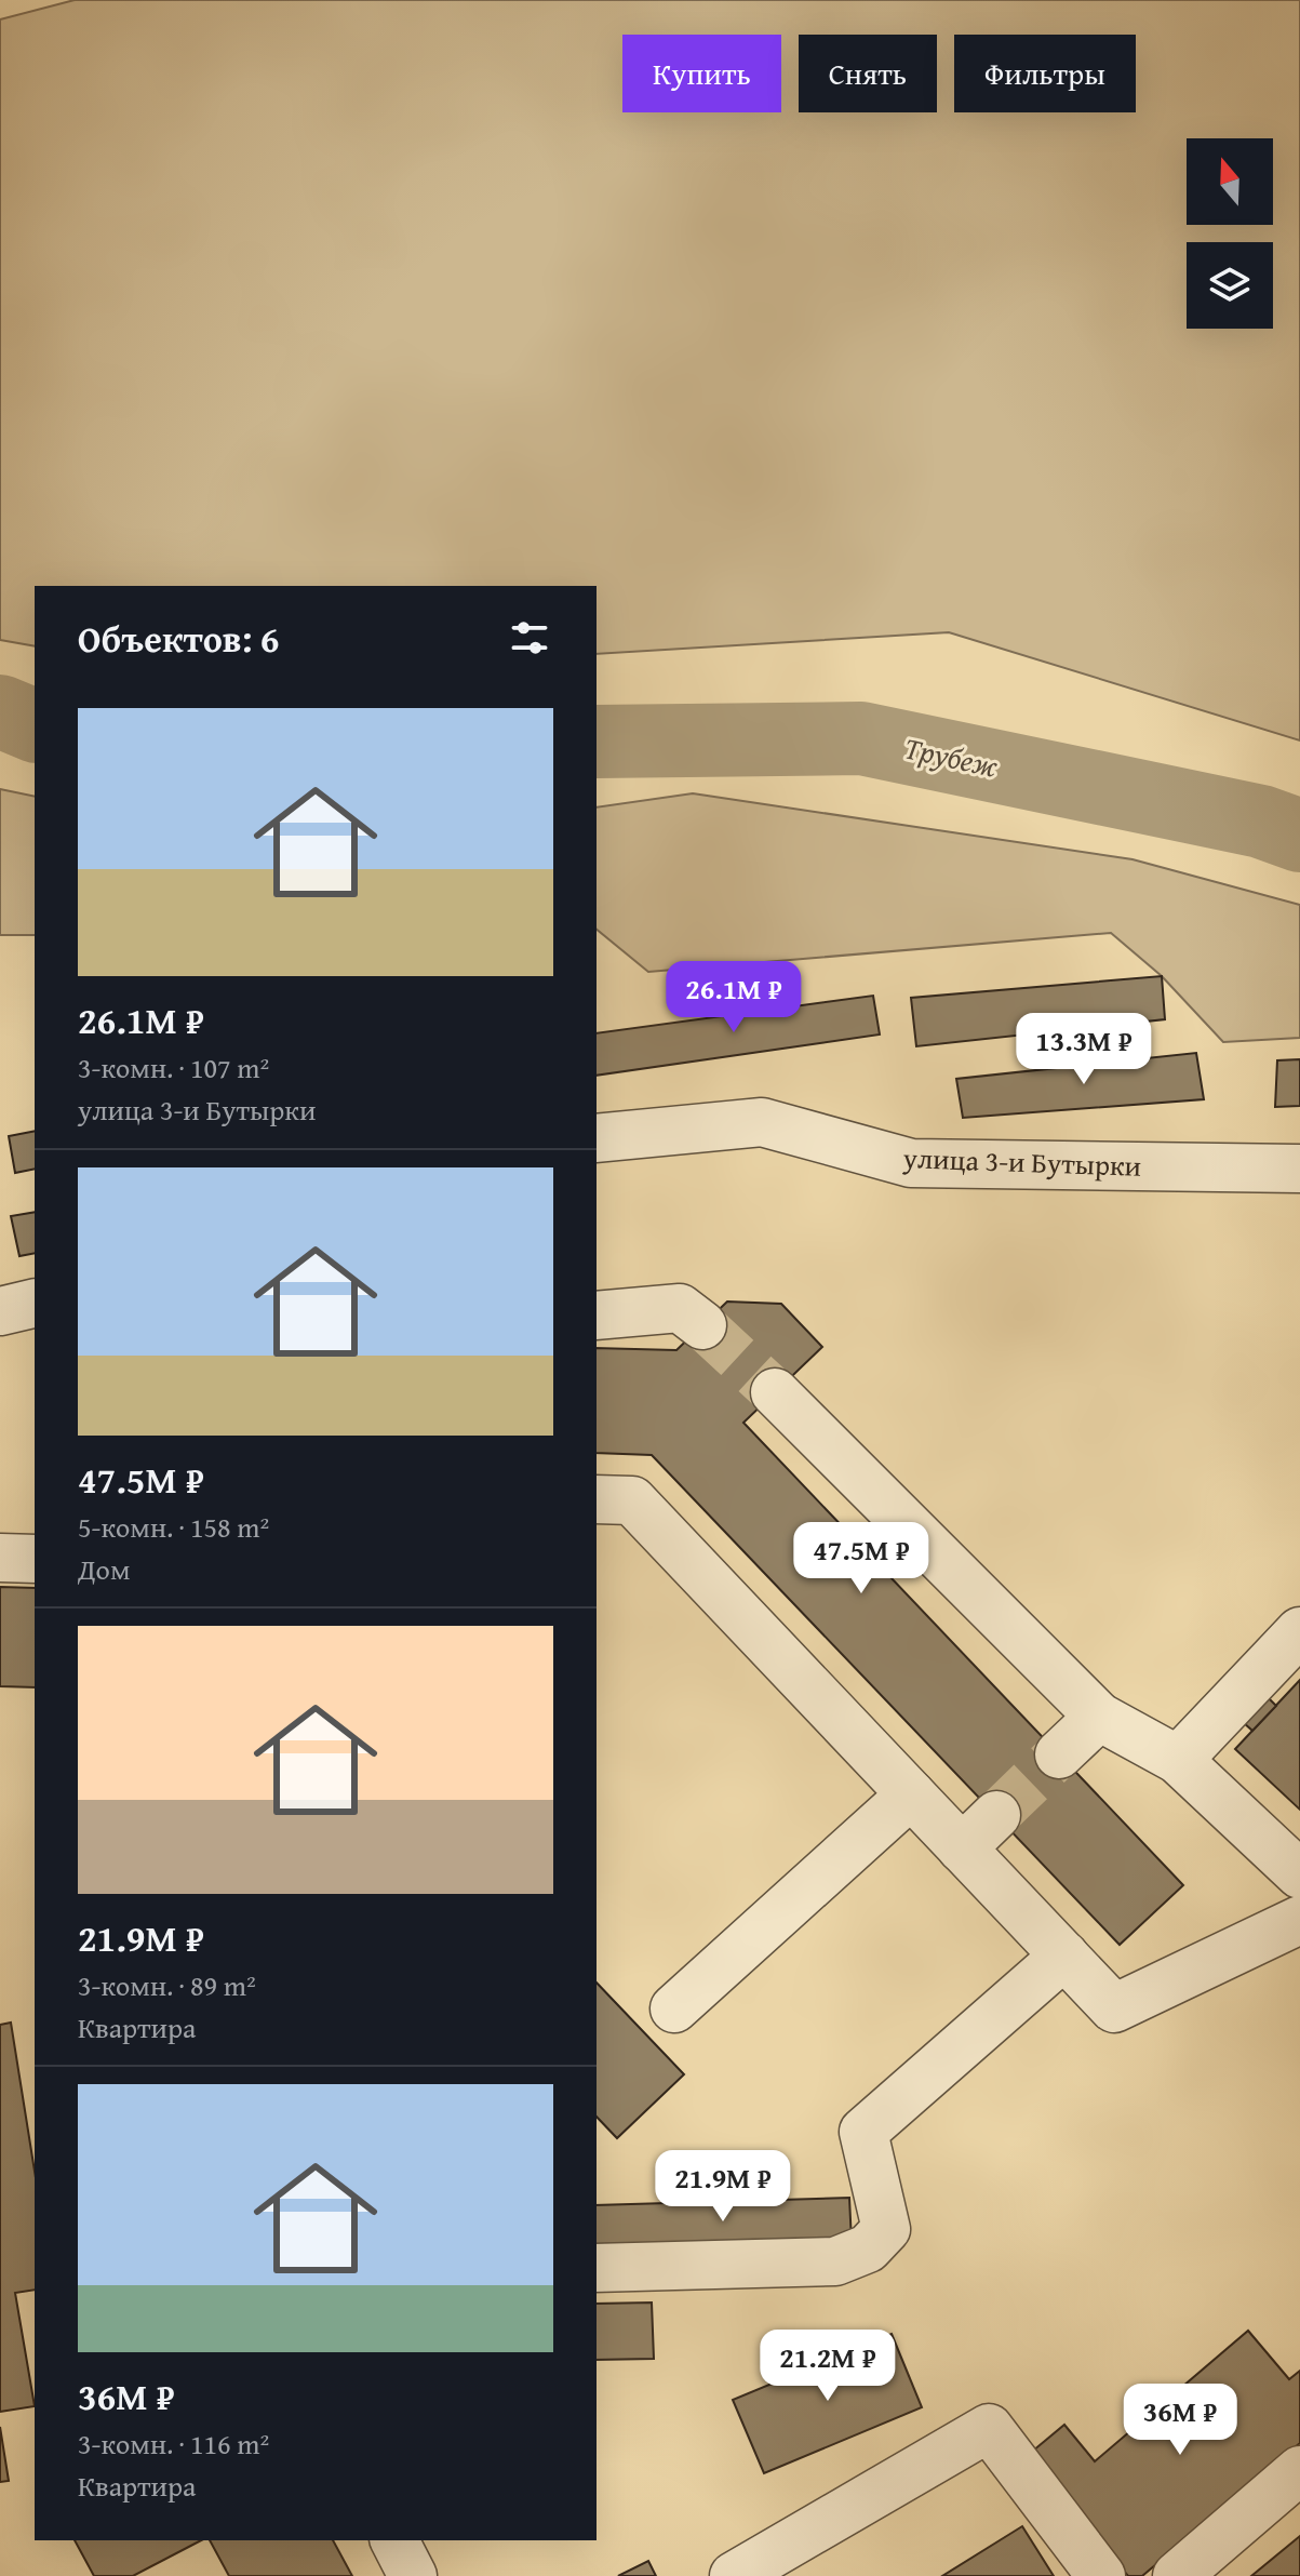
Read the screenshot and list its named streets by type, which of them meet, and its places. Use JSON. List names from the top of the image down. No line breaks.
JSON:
{"streets":{"street":["улица 3-и Бутырки"]},"water":["Трубеж"],"north":"top","page":{"chip":["Купить","Снять","Фильтры"],"heading":"Объектов: 6","list":[{"name":"26.1M ₽","note":"3-комн. · 107 m² · улица 3-и Бутырки"},{"name":"47.5M ₽","note":"5-комн. · 158 m² · Дом"},{"name":"21.9M ₽","note":"3-комн. · 89 m² · Квартира"},{"name":"36M ₽","note":"3-комн. · 116 m² · Квартира"}],"price":["26.1M ₽","13.3M ₽","47.5M ₽","21.9M ₽","21.2M ₽","36M ₽"]}}
